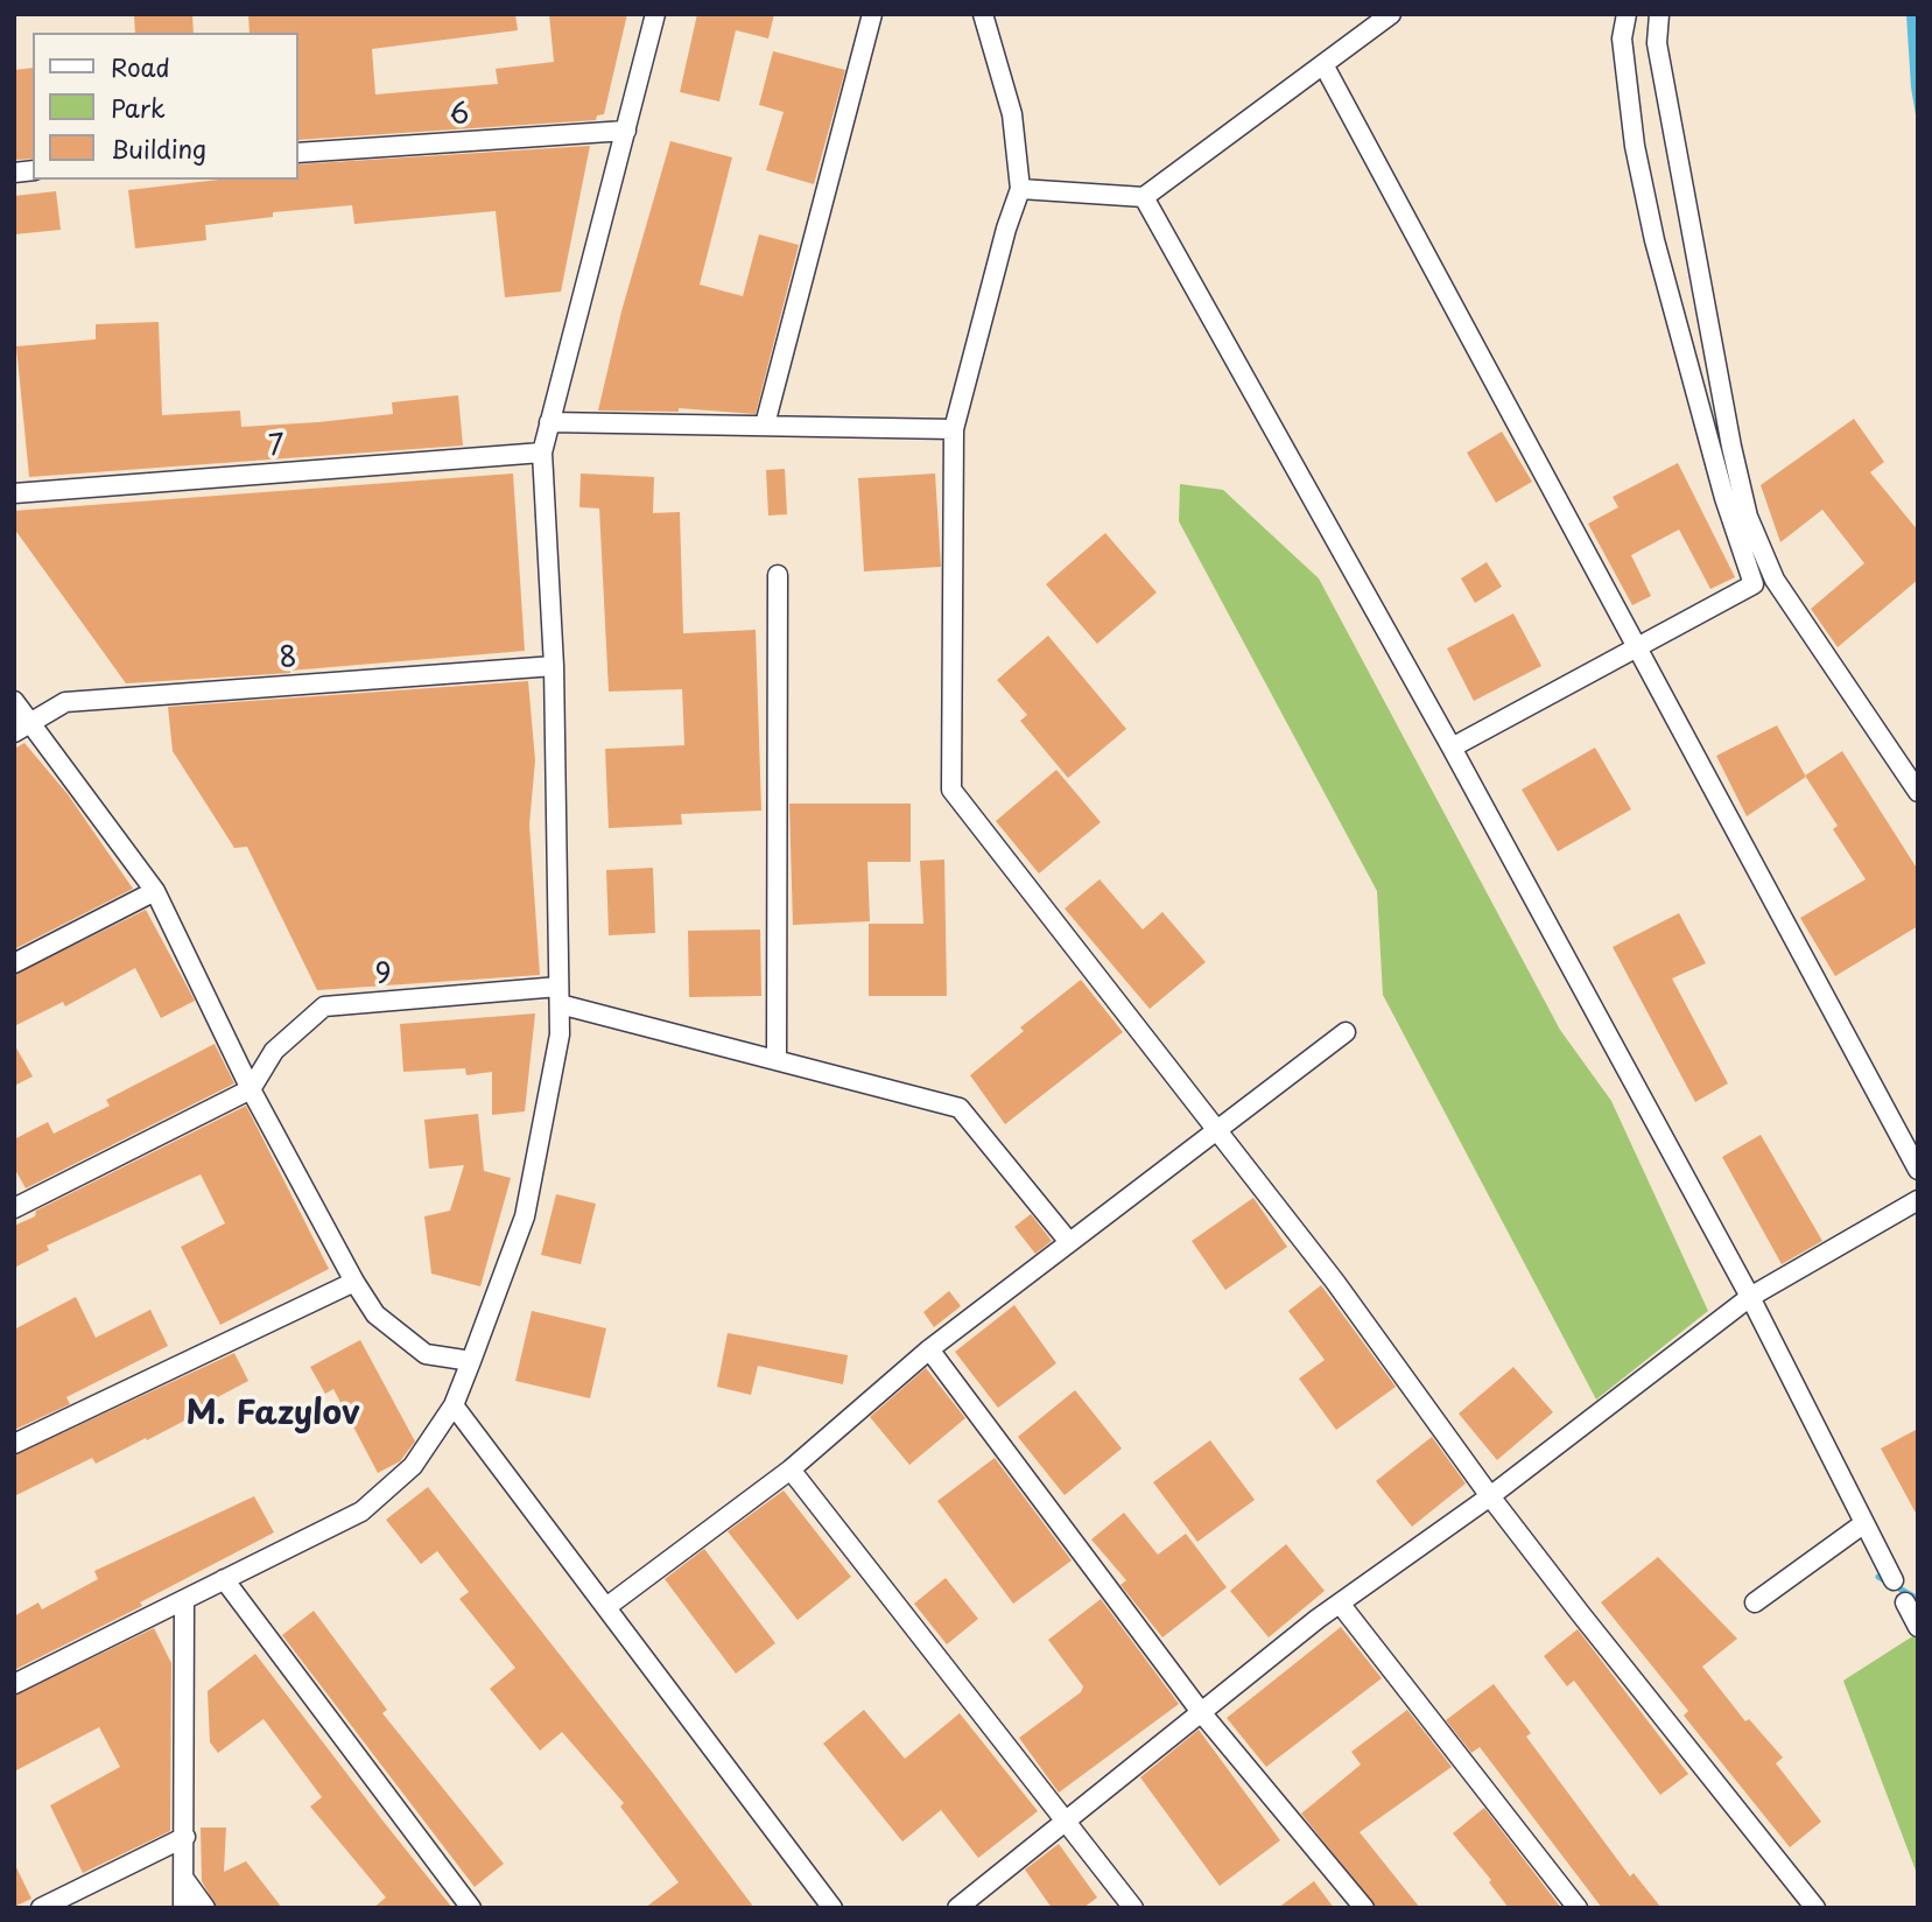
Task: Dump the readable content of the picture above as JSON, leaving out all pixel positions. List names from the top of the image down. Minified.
{"streets":{"street":["6","7","8","9"]},"districts":["M. Fazylov"],"legend":["Road","Park","Building"]}
